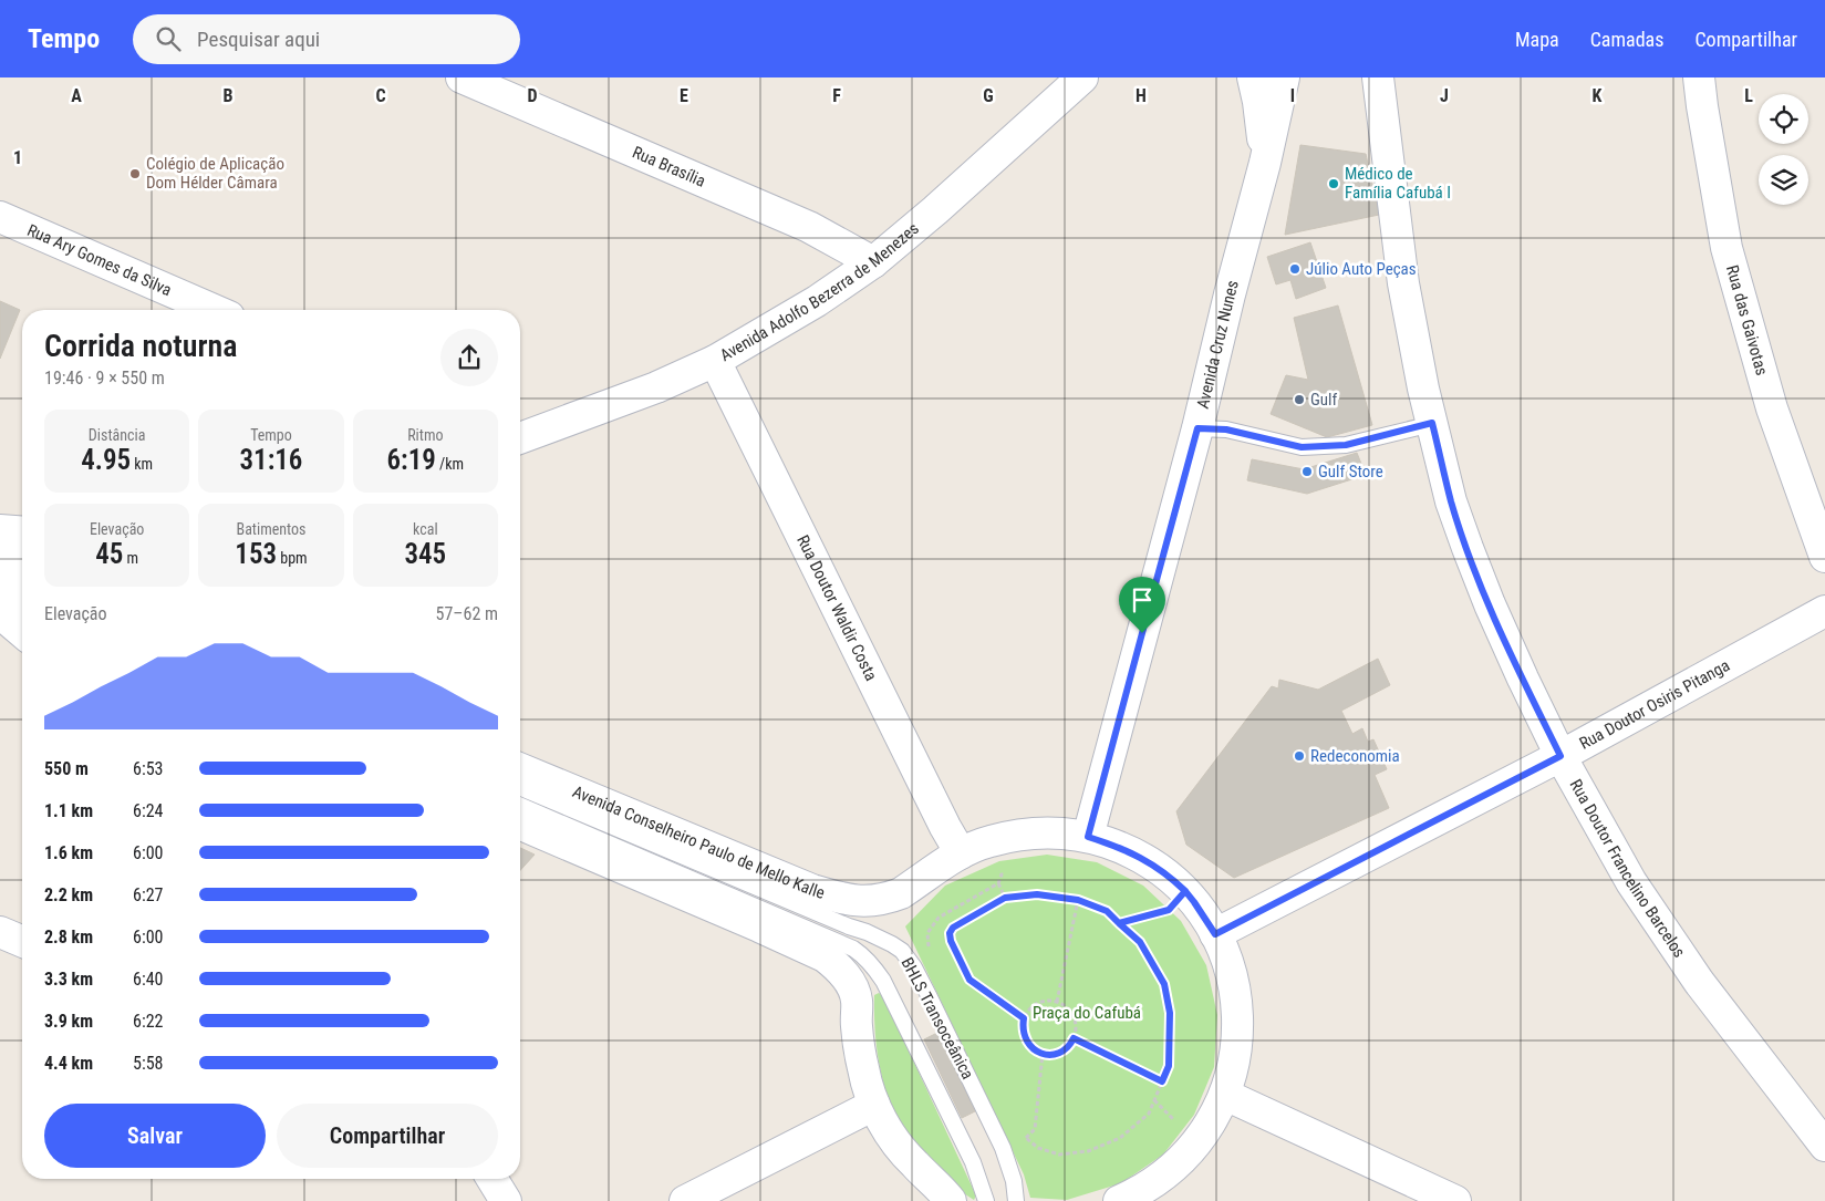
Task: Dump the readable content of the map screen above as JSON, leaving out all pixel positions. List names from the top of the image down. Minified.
{"streets":{"street":["Rua Brasília","Rua Ary Gomes da Silva","Avenida Adolfo Bezerra de Menezes","Rua das Gaivotas","Avenida Cruz Nunes","Rua Doutor Waldir Costa","Rua Doutor Osiris Pitanga","Avenida Conselheiro Paulo de Mello Kalle","Rua Doutor Francelino Barcelos"],"lane":["BHLS Transoceânica"]},"crossings":[["Rua Brasília","Avenida Adolfo Bezerra de Menezes"],["Avenida Adolfo Bezerra de Menezes","Rua Doutor Waldir Costa"],["Avenida Cruz Nunes","Avenida Conselheiro Paulo de Mello Kalle"],["Rua Doutor Waldir Costa","Avenida Conselheiro Paulo de Mello Kalle"],["Rua Doutor Osiris Pitanga","Avenida Conselheiro Paulo de Mello Kalle"],["Rua Doutor Osiris Pitanga","Rua Doutor Francelino Barcelos"]],"parks":["Praça do Cafubá"],"places":["Colégio de Aplicação Dom Hélder Câmara","Médico de Família Cafubá I","Júlio Auto Peças","Gulf","Gulf Store","Redeconomia"],"page":{"header":"Tempo","search":"Pesquisar aqui","nav":["Mapa","Camadas","Compartilhar"],"heading":["Corrida noturna","19:46 · 9 × 550 m"],"stats":[["Distância","4.95 km"],["Tempo","31:16"],["Ritmo","6:19 /km"],["Elevação","45 m"],["Batimentos","153 bpm"],["kcal","345"]],"chart":["Elevação","57–62 m"],"list":[{"name":"550 m","note":"6:53"},{"name":"1.1 km","note":"6:24"},{"name":"1.6 km","note":"6:00"},{"name":"2.2 km","note":"6:27"},{"name":"2.8 km","note":"6:00"},{"name":"3.3 km","note":"6:40"},{"name":"3.9 km","note":"6:22"},{"name":"4.4 km","note":"5:58"}],"buttons":["Salvar","Compartilhar"]},"grid":{"columns":["A","B","C","D","E","F","G","H","I","J","K","L"],"rows":["1"]}}
